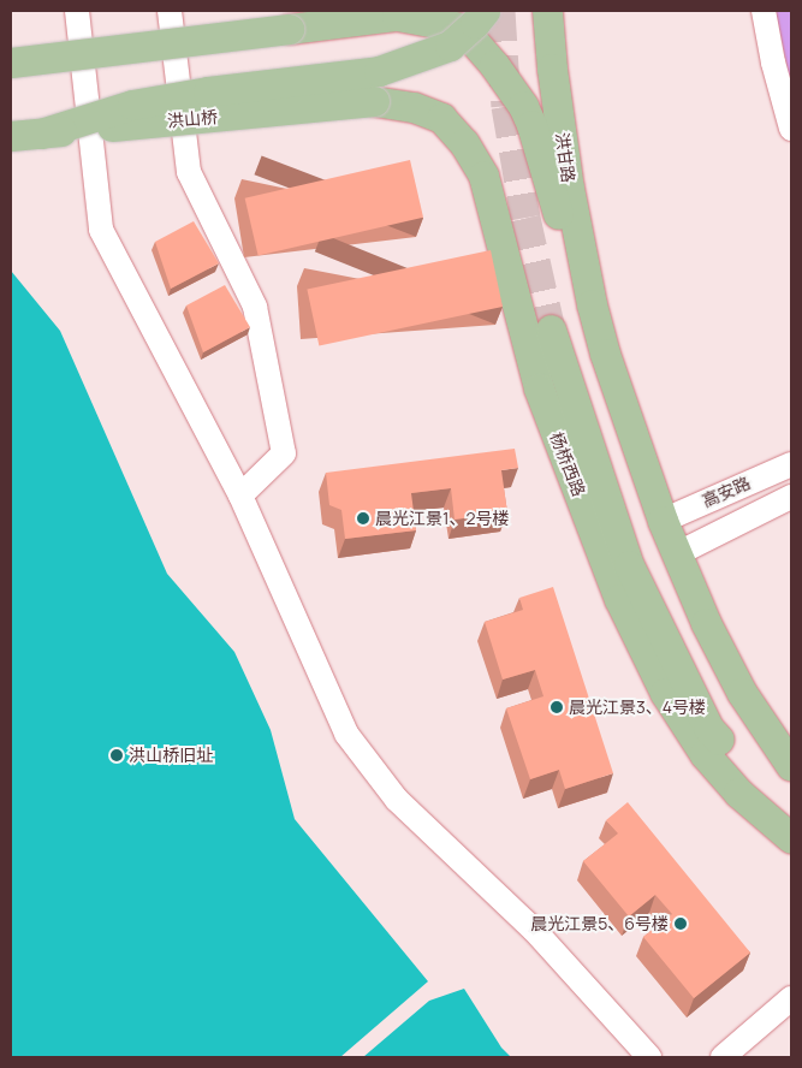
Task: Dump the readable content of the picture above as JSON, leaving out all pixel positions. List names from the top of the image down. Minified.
{"streets":{"main road":["洪山桥","洪甘路","杨桥西路"],"street":["高安路"]},"crossings":[["洪山桥","杨桥西路"]],"places":["晨光江景1、2号楼","晨光江景3、4号楼","洪山桥旧址","晨光江景5、6号楼"]}
